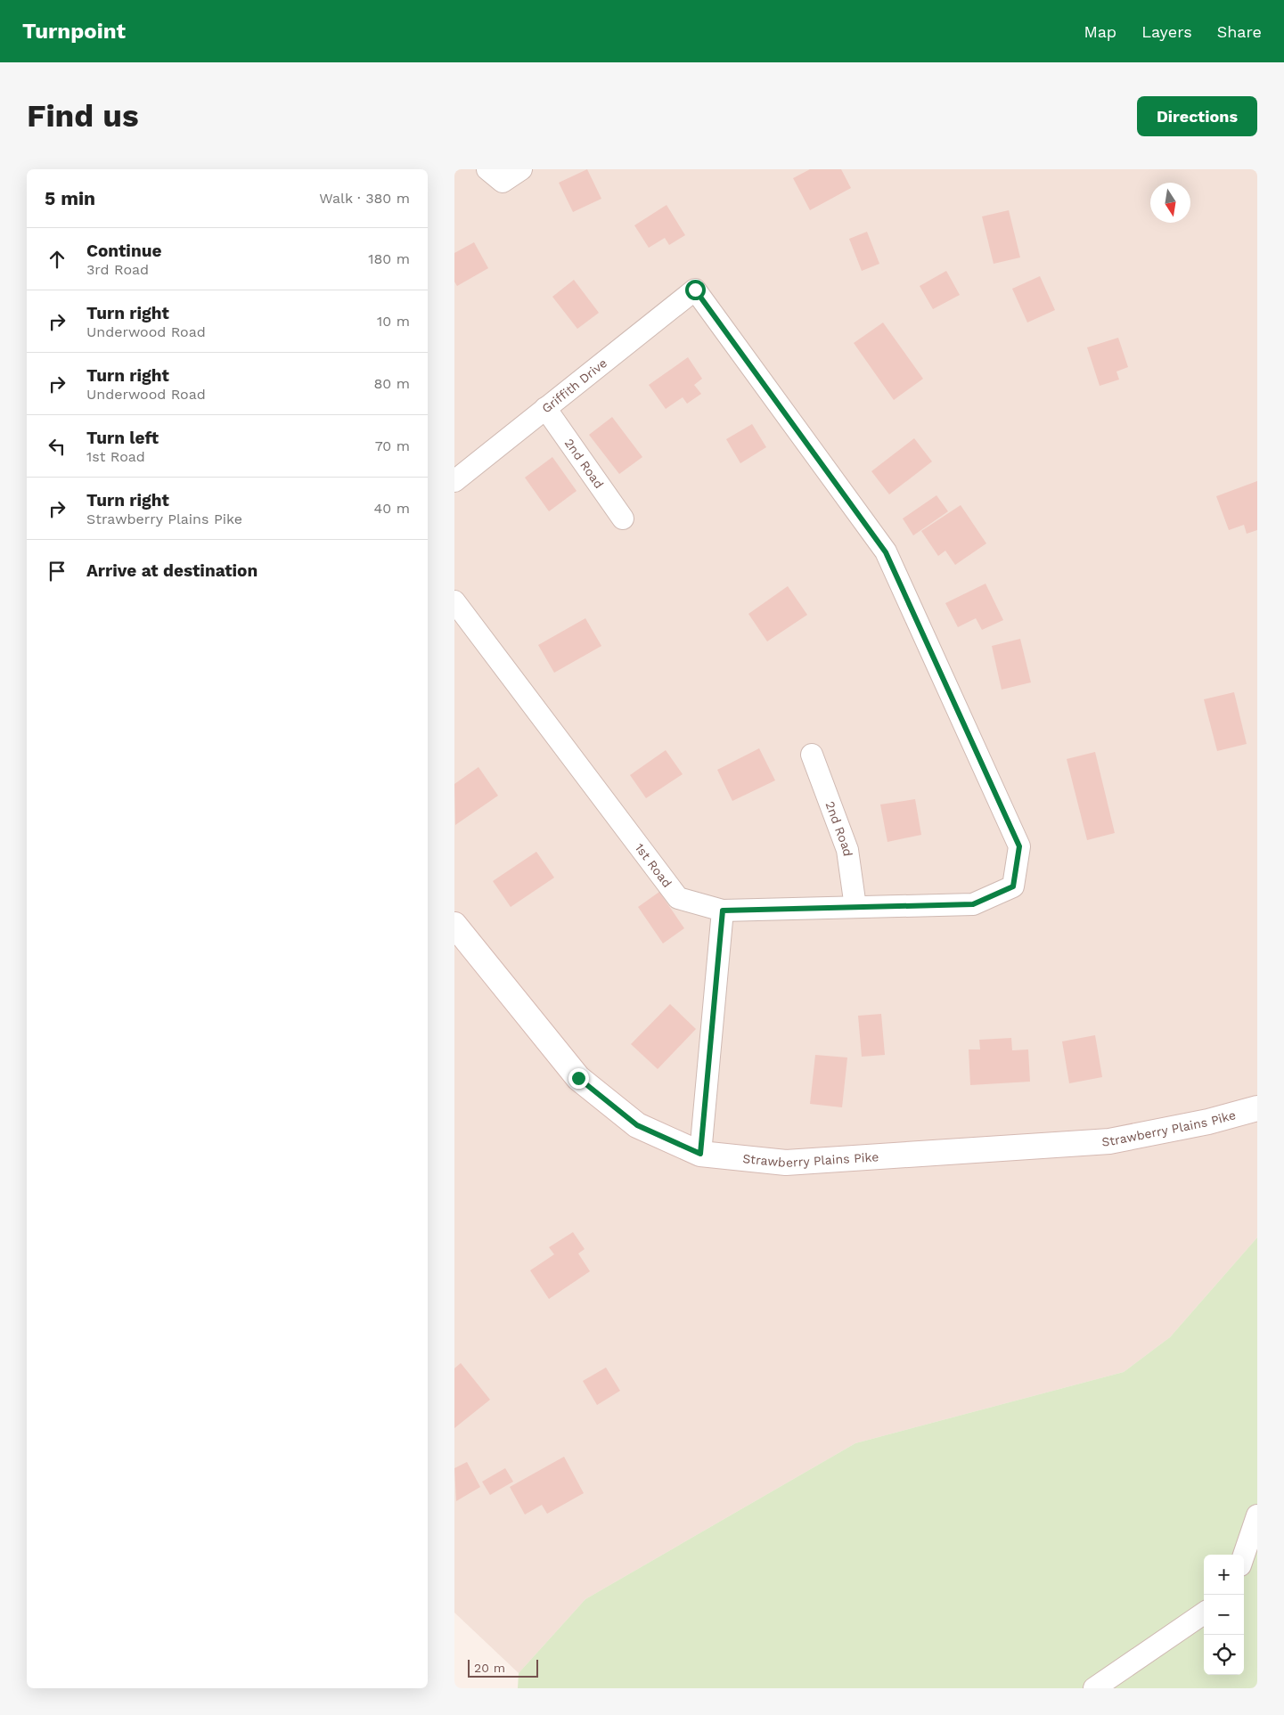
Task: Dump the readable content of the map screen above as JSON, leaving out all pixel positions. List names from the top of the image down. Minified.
{"streets":{"street":["Griffith Drive","2nd Road","1st Road","Strawberry Plains Pike"]},"crossings":[["Griffith Drive","2nd Road"],["Griffith Drive","1st Road"],["2nd Road","1st Road"]],"scale_bar":"20 m","north":"bottom","page":{"header":"Turnpoint","nav":["Map","Layers","Share"],"buttons":"Directions","title":"Find us","heading":["5 min","Walk · 380 m"],"list":[["Continue","3rd Road","180 m"],["Turn right","Underwood Road","10 m"],["Turn right","Underwood Road","80 m"],["Turn left","1st Road","70 m"],["Turn right","Strawberry Plains Pike","40 m"],"Arrive at destination"],"map_buttons":["+","−"],"scale":"20 m"}}
